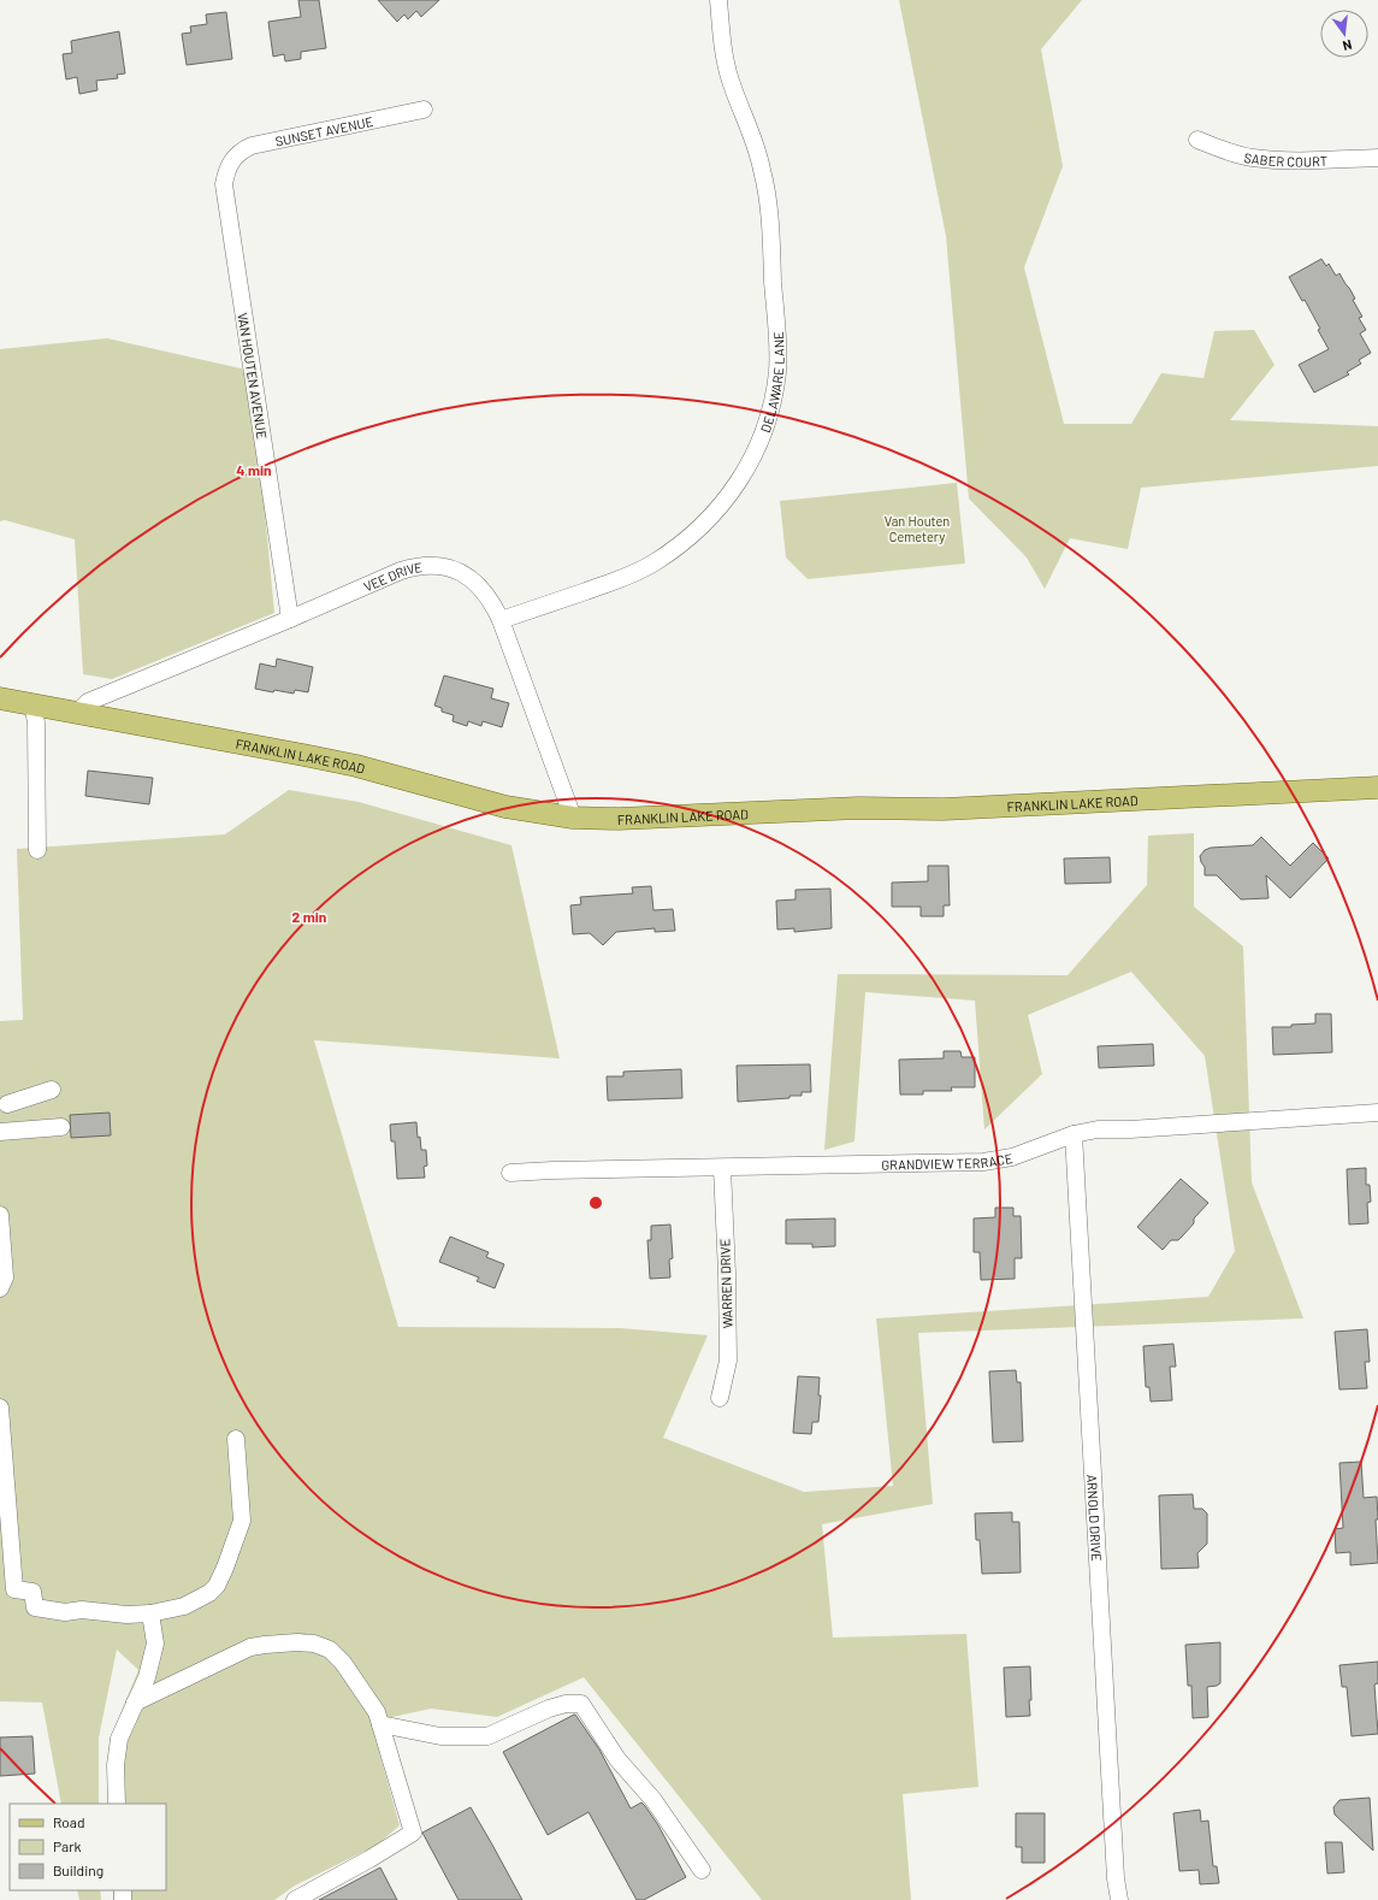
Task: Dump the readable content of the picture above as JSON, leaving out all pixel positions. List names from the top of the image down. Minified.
{"streets":{"main road":["FRANKLIN LAKE ROAD"],"street":["SUNSET AVENUE","SABER COURT","VAN HOUTEN AVENUE","DELAWARE LANE","VEE DRIVE","GRANDVIEW TERRACE","WARREN DRIVE","ARNOLD DRIVE"]},"crossings":[["SUNSET AVENUE","VAN HOUTEN AVENUE"],["VAN HOUTEN AVENUE","VEE DRIVE"],["DELAWARE LANE","VEE DRIVE"],["VEE DRIVE","FRANKLIN LAKE ROAD"],["GRANDVIEW TERRACE","WARREN DRIVE"],["GRANDVIEW TERRACE","ARNOLD DRIVE"]],"parks":["Van Houten Cemetery"],"legend":["Road","Park","Building"],"north":"bottom","rings":["4 min","2 min"]}
